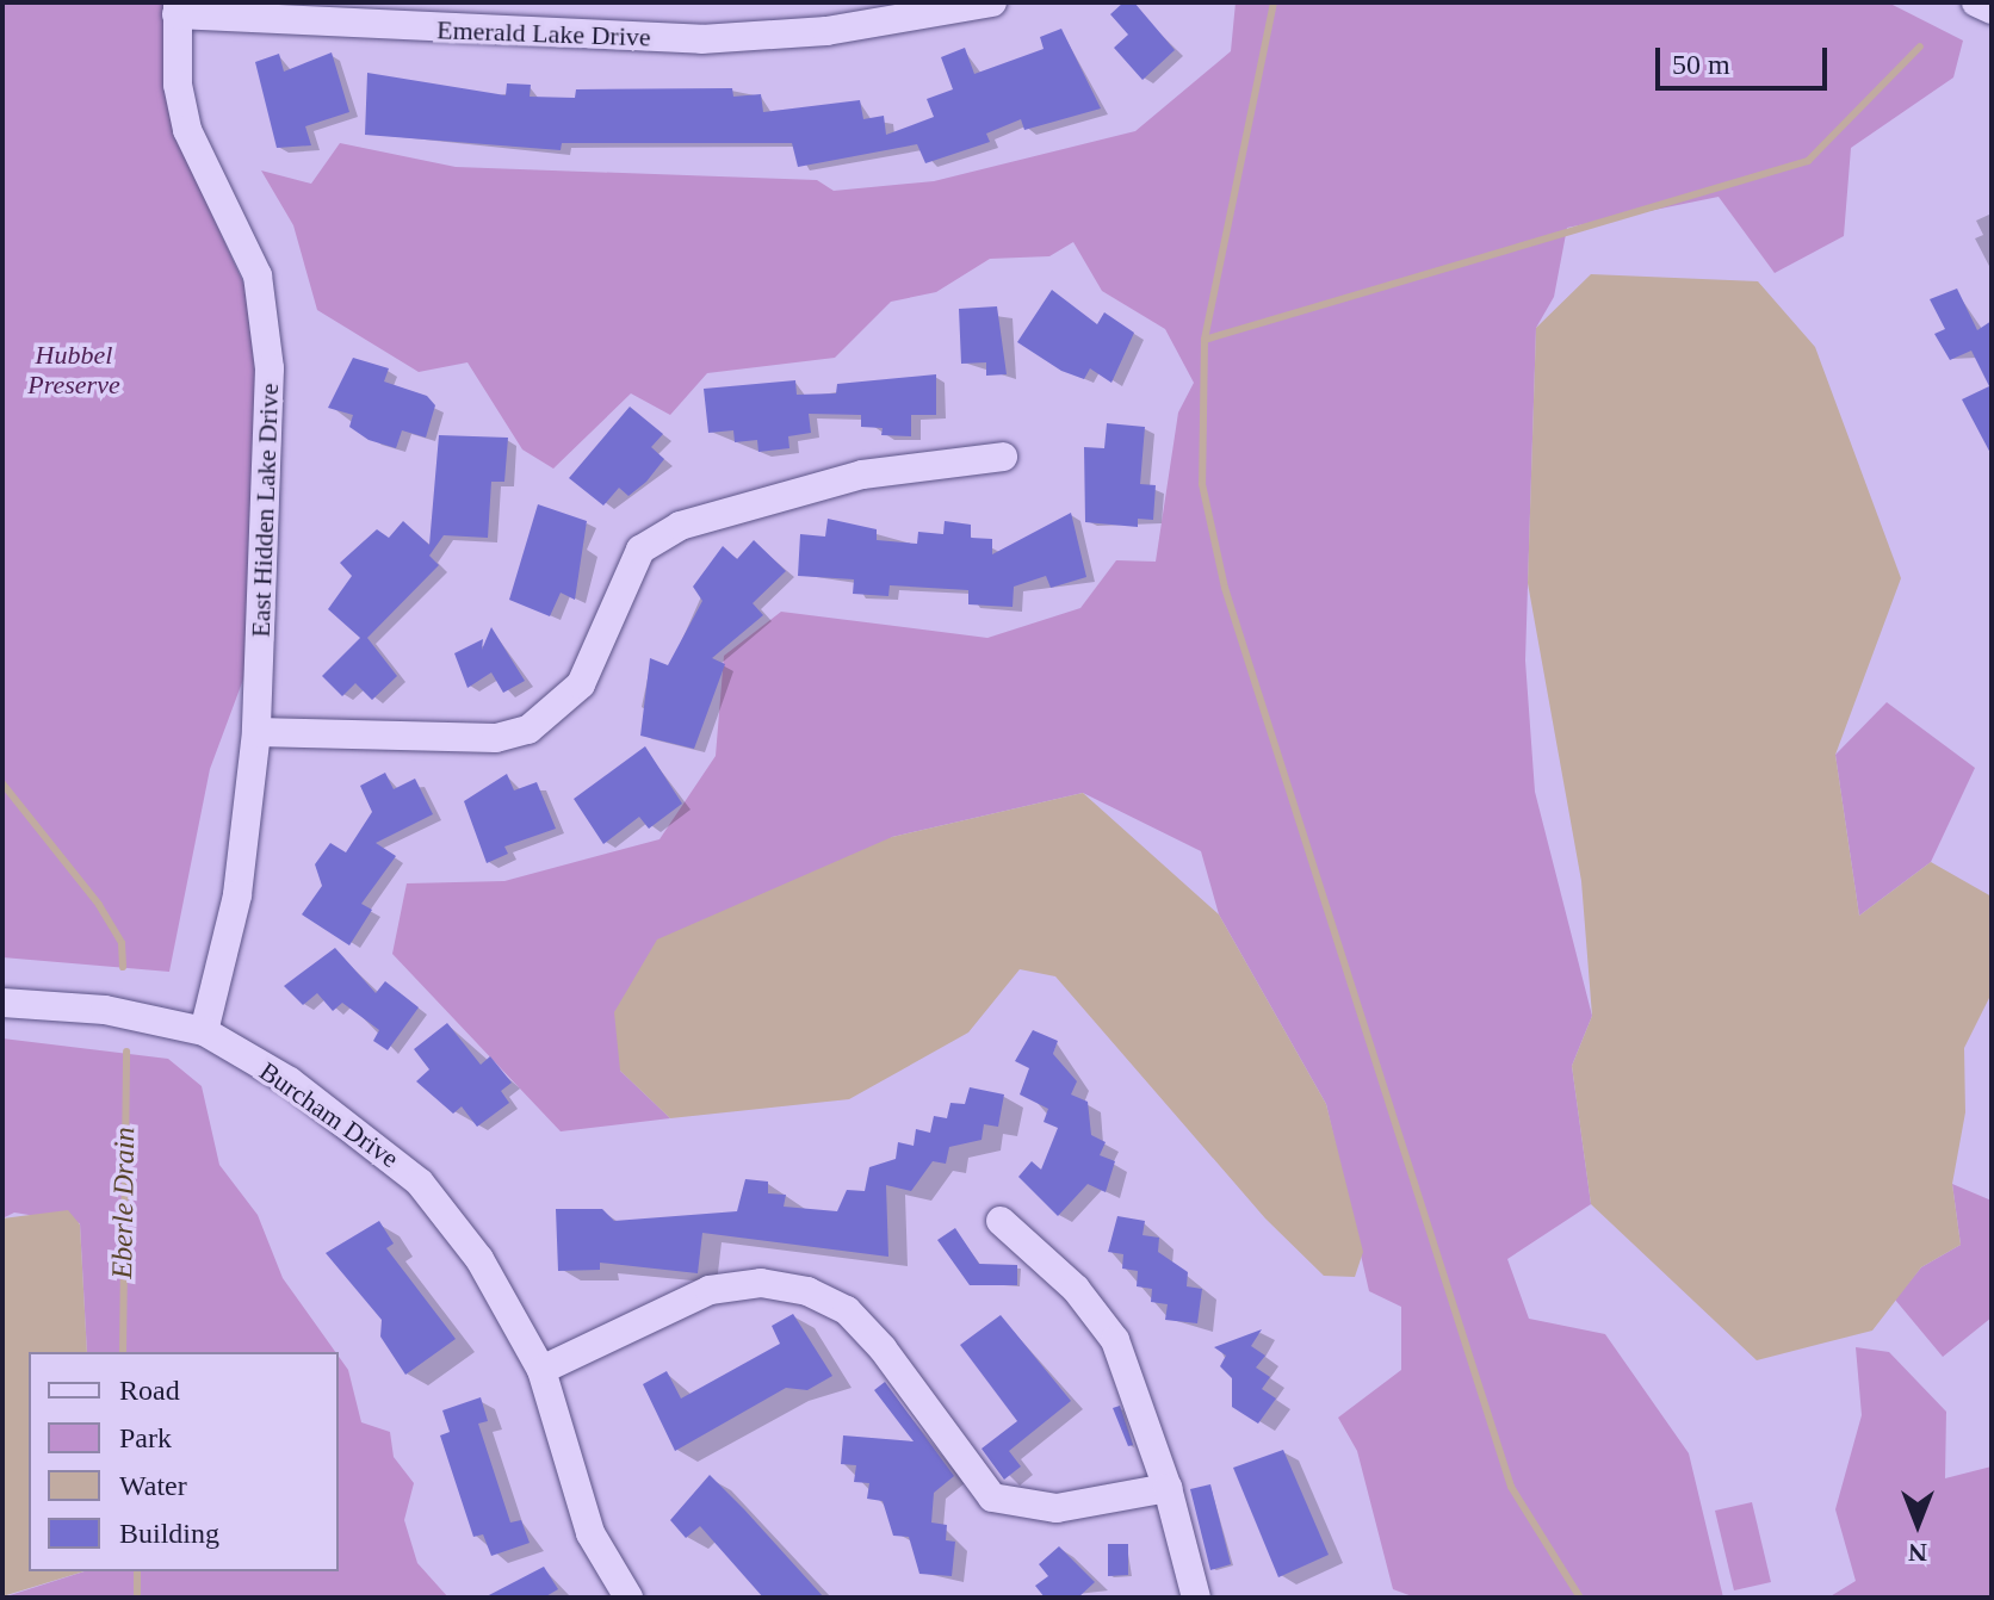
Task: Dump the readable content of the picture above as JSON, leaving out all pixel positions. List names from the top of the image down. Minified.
{"streets":{"street":["Emerald Lake Drive","East Hidden Lake Drive","Burcham Drive"]},"crossings":[["Emerald Lake Drive","East Hidden Lake Drive"],["East Hidden Lake Drive","Burcham Drive"]],"water":["Eberle Drain"],"parks":["Hubbel Preserve"],"legend":["Road","Park","Water","Building"],"scale_bar":"50 m","north":"bottom"}
